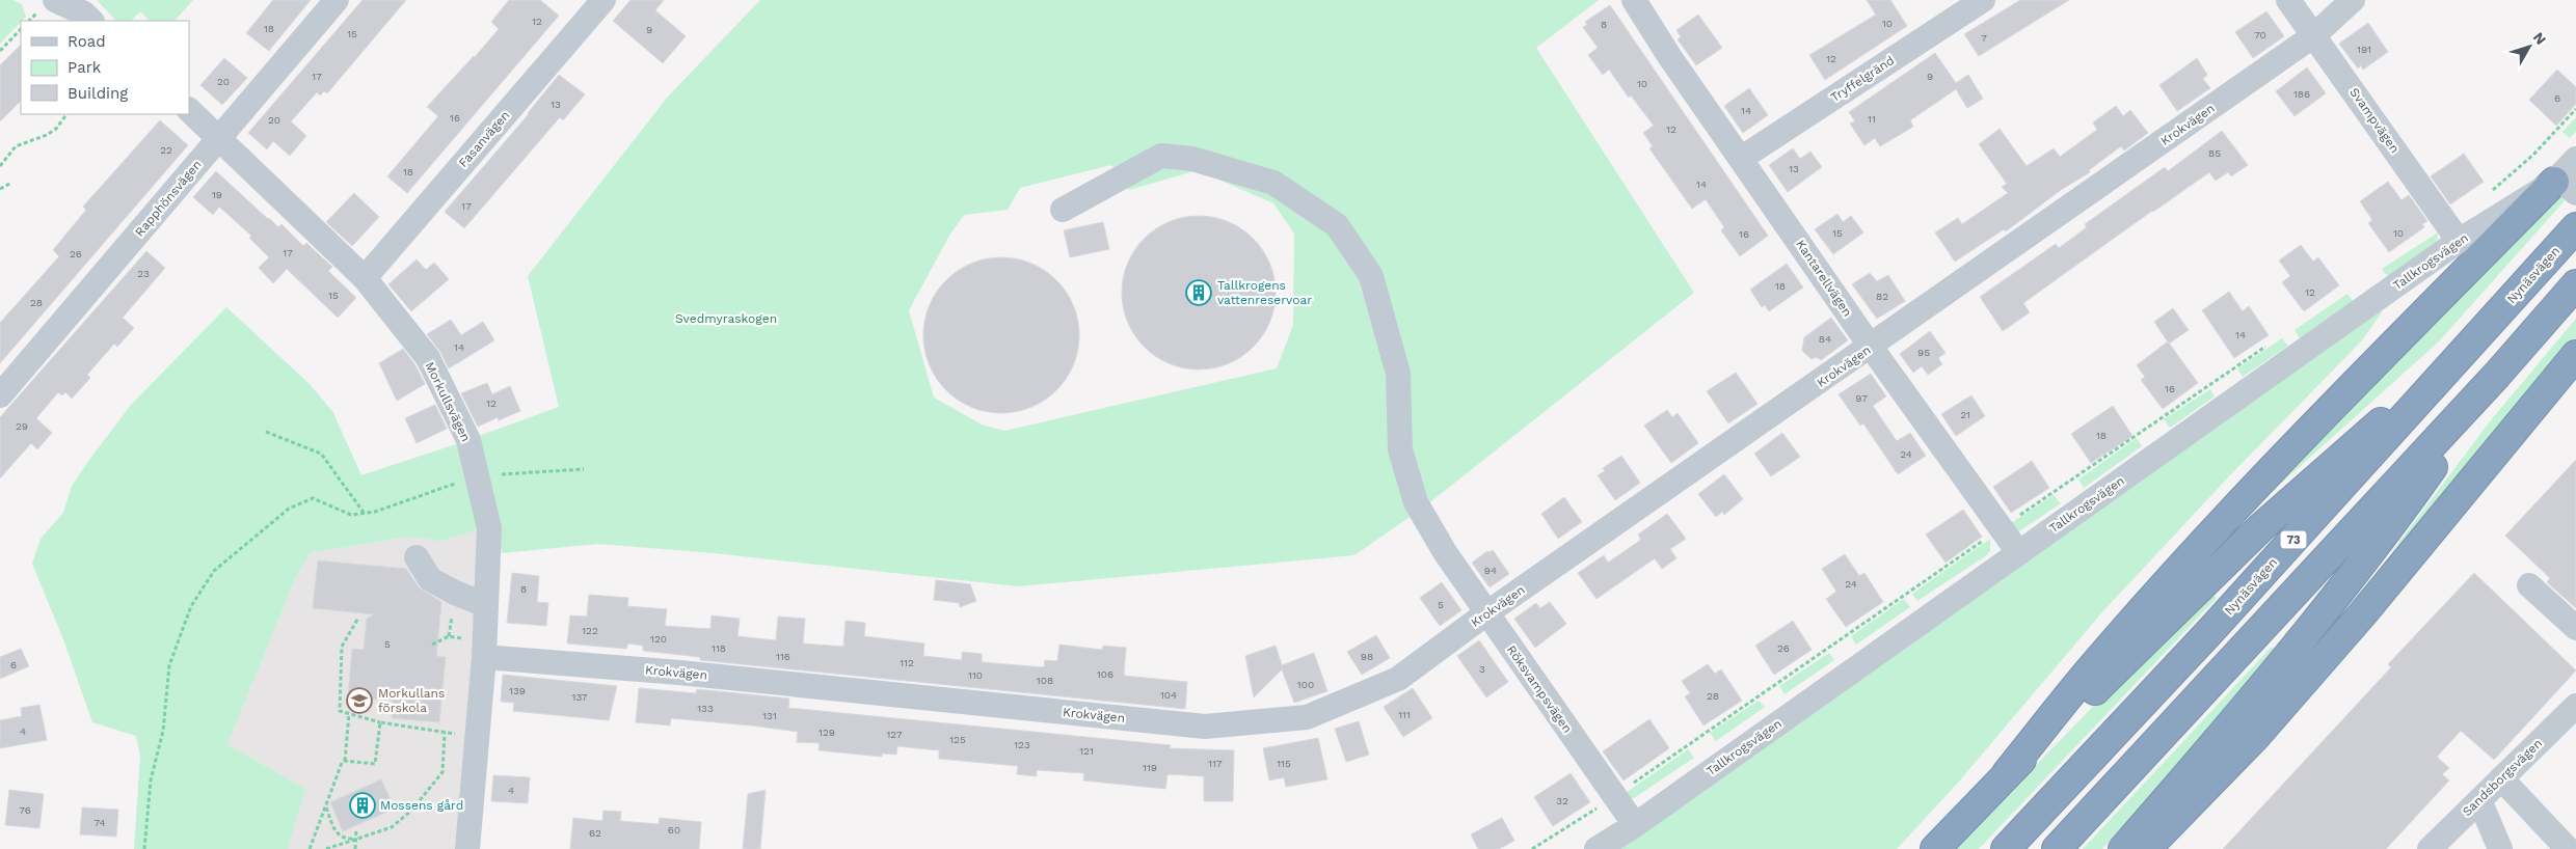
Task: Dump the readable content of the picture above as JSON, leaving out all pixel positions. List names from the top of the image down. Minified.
{"streets":{"highway":["Nynäsvägen","73"],"street":["Tryffelgränd","Svampvägen","Krokvägen","Fasanvägen","Rapphönsvägen","Tallkrogsvägen","Kantarellvägen","Morkullsvägen","Röksvampsvägen","Sandsborgsvägen"]},"crossings":[["Tryffelgränd","Kantarellvägen"],["Svampvägen","Krokvägen"],["Svampvägen","Tallkrogsvägen"],["Krokvägen","Kantarellvägen"],["Krokvägen","Morkullsvägen"],["Krokvägen","Röksvampsvägen"],["Fasanvägen","Morkullsvägen"],["Rapphönsvägen","Morkullsvägen"],["Tallkrogsvägen","Kantarellvägen"],["Tallkrogsvägen","Röksvampsvägen"]],"parks":["Svedmyraskogen"],"places":{"building":["Tallkrogens vattenreservoar","Mossens gård"],"school or university":["Morkullans förskola"]},"house_numbers":["12","10","8","18","9","15","70","7","191","12","17","9","20","10","186","6","13","14","16","11","20","12","22","85","13","18","14","19","17","15","10","16","17","26","23","18","12","15","82","28","14","84","14","95","16","97","12","21","29","18","24","94","24","8","5","122","120","5","118","26","116","98","112","6","3","106","110","108","100","139","104","28","137","133","111","131","4","129","127","125","123","121","117","115","119","4","32","76","74","60","62"],"legend":["Road","Park","Building"],"north":"top right"}
